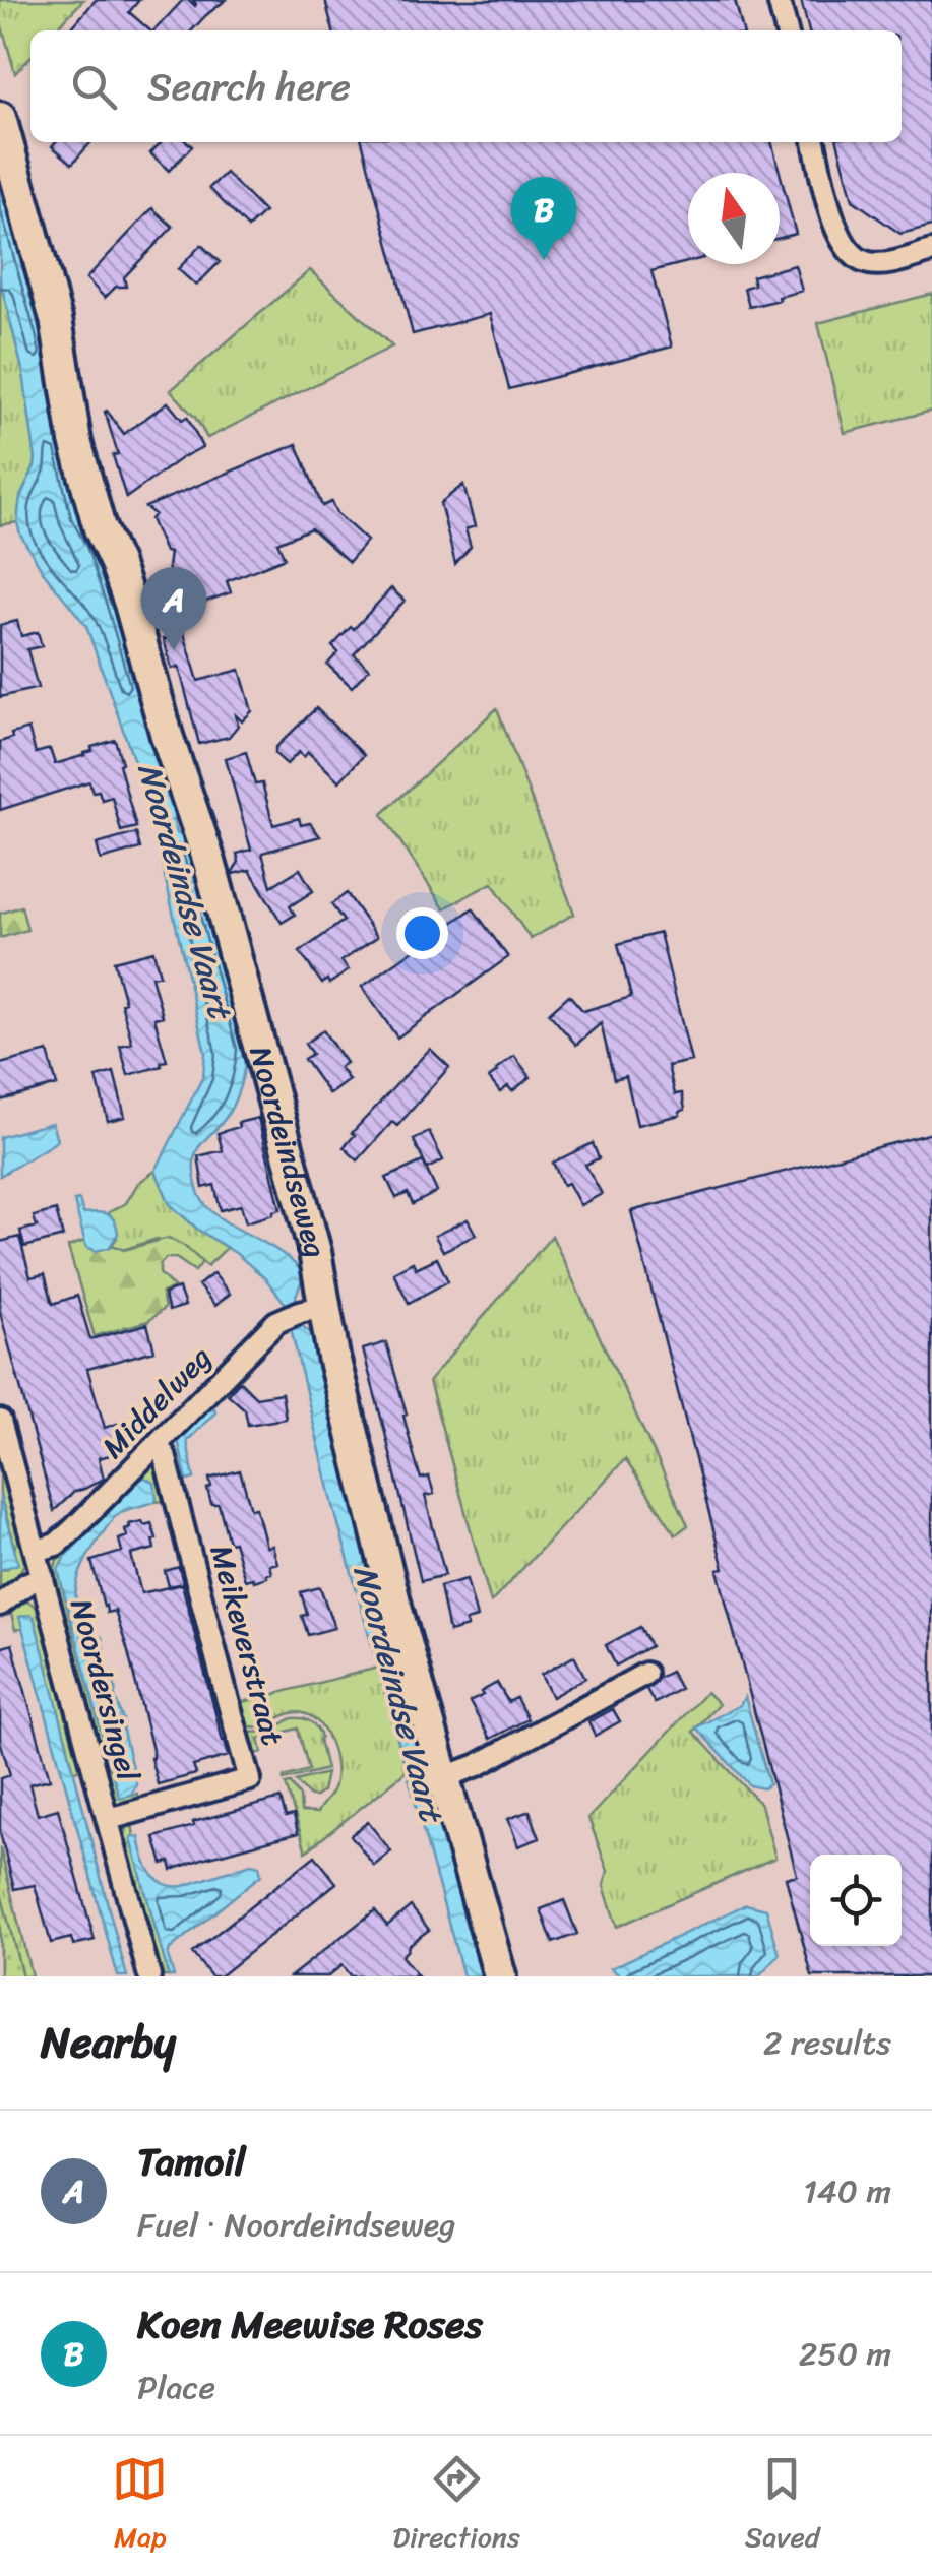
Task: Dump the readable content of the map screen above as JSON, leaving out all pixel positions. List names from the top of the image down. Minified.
{"streets":{"street":["Noordeindseweg","Middelweg","Meikeverstraat","Noordersingel"]},"crossings":[["Noordeindseweg","Middelweg"],["Middelweg","Meikeverstraat"],["Middelweg","Noordersingel"],["Meikeverstraat","Noordersingel"]],"water":["Noordeindse Vaart"],"north":"top","page":{"search":"Search here","pins":["B","A"],"heading":["Nearby","2 results"],"list":[{"mark":"A","name":"Tamoil","note":"Fuel · Noordeindseweg","value":"140 m"},{"mark":"B","name":"Koen Meewise Roses","note":"Place","value":"250 m"}],"nav":["Map","Directions","Saved"]}}
